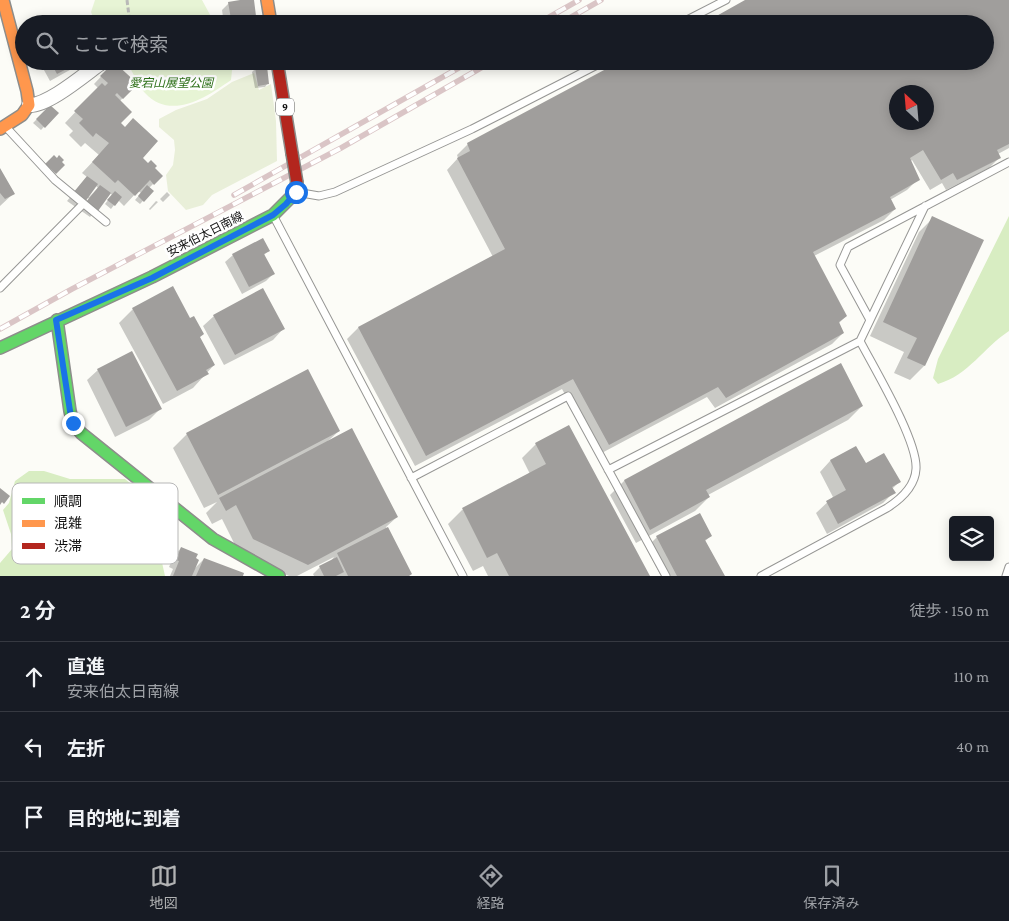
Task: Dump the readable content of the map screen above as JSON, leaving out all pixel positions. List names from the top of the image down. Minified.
{"streets":{"street":["9","安来伯太日南線"]},"crossings":[["9","安来伯太日南線"]],"parks":["愛宕山展望公園"],"legend":["順調","混雑","渋滞"],"north":"top left","page":{"search":"ここで検索","heading":["2 分","徒歩 · 150 m"],"list":[["直進","安来伯太日南線","110 m"],["左折","40 m"],"目的地に到着"],"nav":["地図","経路","保存済み"]}}
